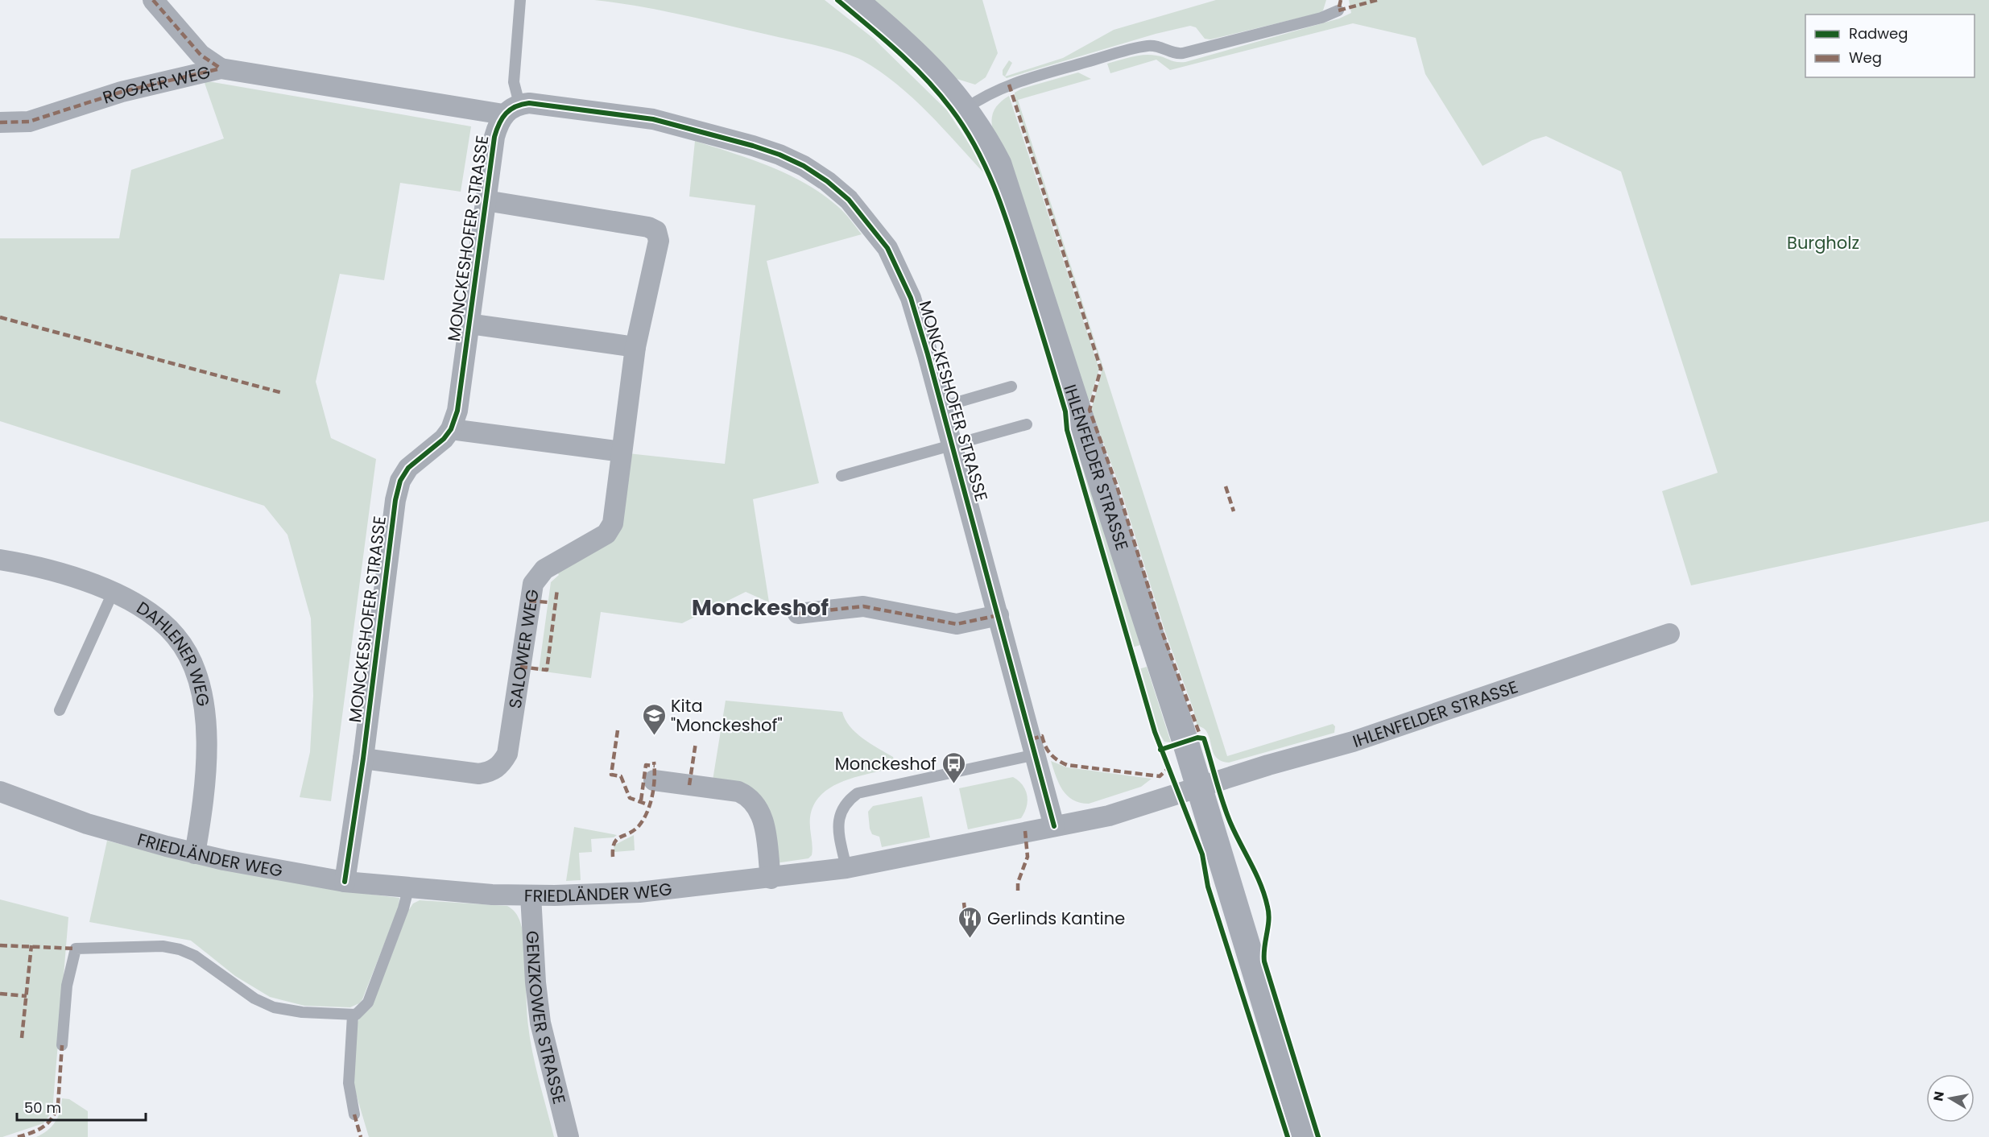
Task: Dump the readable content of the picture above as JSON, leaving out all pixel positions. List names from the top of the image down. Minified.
{"streets":{"main road":["IHLENFELDER STRASSE"],"street":["ROGAER WEG","MONCKESHOFER STRASSE","SALOWER WEG","DAHLENER WEG","FRIEDLÄNDER WEG","GENZKOWER STRASSE"]},"crossings":[["ROGAER WEG","MONCKESHOFER STRASSE"],["MONCKESHOFER STRASSE","SALOWER WEG"],["MONCKESHOFER STRASSE","FRIEDLÄNDER WEG"],["IHLENFELDER STRASSE","FRIEDLÄNDER WEG"],["DAHLENER WEG","FRIEDLÄNDER WEG"],["FRIEDLÄNDER WEG","GENZKOWER STRASSE"]],"districts":["Monckeshof"],"parks":["Burgholz"],"places":{"school or university":["Kita \"Monckeshof\""],"bus stop":["Monckeshof"],"restaurant":["Gerlinds Kantine"]},"legend":["Radweg","Weg"],"scale_bar":"50 m","north":"left"}
